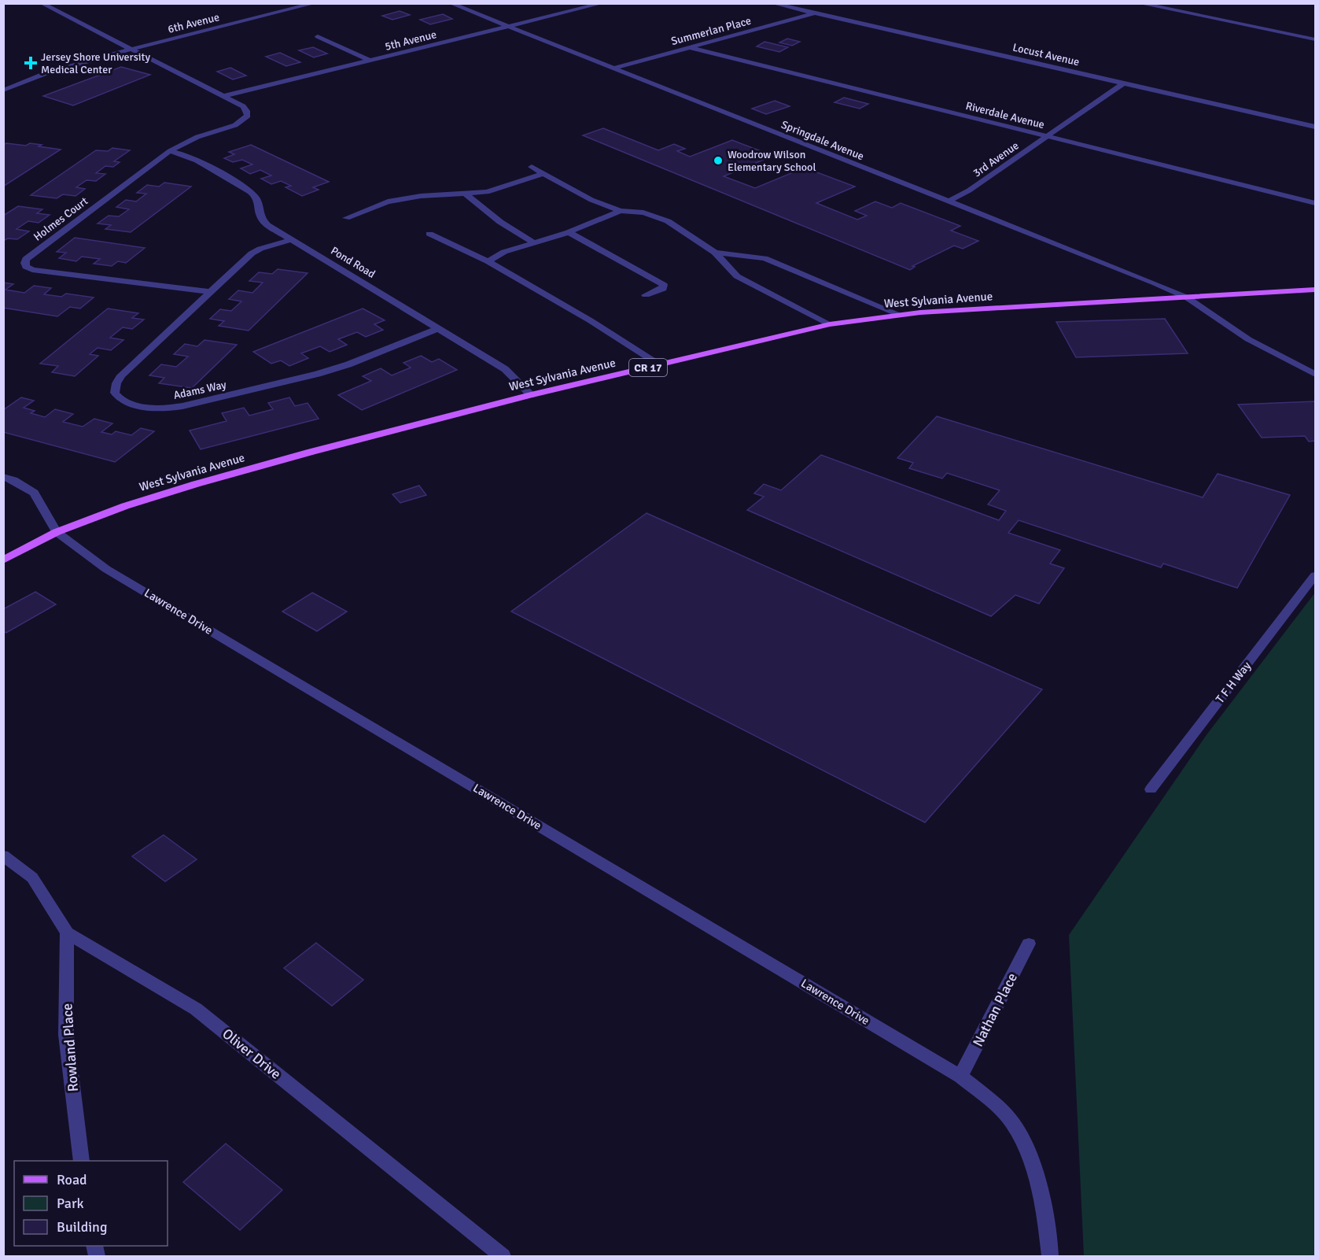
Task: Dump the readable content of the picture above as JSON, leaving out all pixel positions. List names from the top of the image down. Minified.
{"streets":{"main road":["West Sylvania Avenue","CR 17"],"street":["6th Avenue","Summerlan Place","5th Avenue","Locust Avenue","Riverdale Avenue","Springdale Avenue","3rd Avenue","Holmes Court","Pond Road","Adams Way","Lawrence Drive","T F H Way","Nathan Place","Rowland Place","Oliver Drive"]},"crossings":[["Summerlan Place","Locust Avenue"],["Summerlan Place","Riverdale Avenue"],["Summerlan Place","Springdale Avenue"],["5th Avenue","Springdale Avenue"],["5th Avenue","Holmes Court"],["Locust Avenue","3rd Avenue"],["Riverdale Avenue","3rd Avenue"],["Springdale Avenue","3rd Avenue"],["Springdale Avenue","West Sylvania Avenue"],["Holmes Court","Pond Road"],["Holmes Court","Adams Way"],["Pond Road","West Sylvania Avenue"],["Pond Road","Adams Way"],["West Sylvania Avenue","Lawrence Drive"],["Lawrence Drive","Nathan Place"],["Rowland Place","Oliver Drive"]],"places":{"health":["Jersey Shore University Medical Center"],"other":["Woodrow Wilson Elementary School"]},"legend":["Road","Park","Building"]}
